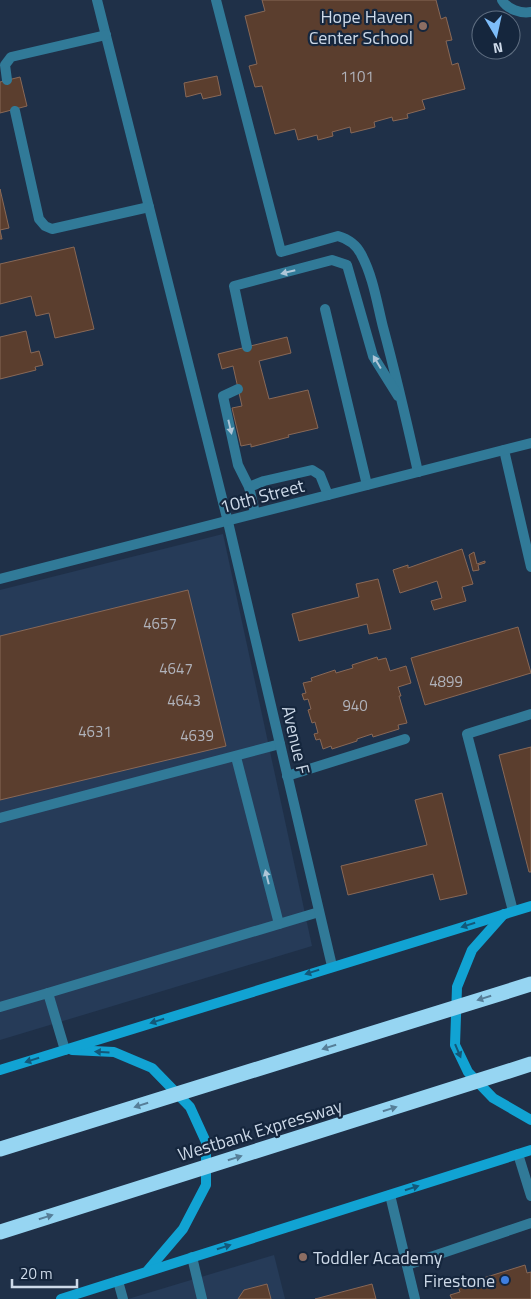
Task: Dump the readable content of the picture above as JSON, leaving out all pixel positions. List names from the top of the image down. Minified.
{"streets":{"highway":["Westbank Expressway"],"street":["10th Street","Avenue F"]},"crossings":[["10th Street","Avenue F"]],"places":["Hope Haven Center School","Toddler Academy","Firestone"],"house_numbers":["1101","4657","4647","4899","4643","940","4631","4639"],"scale_bar":"20 m","north":"bottom"}
